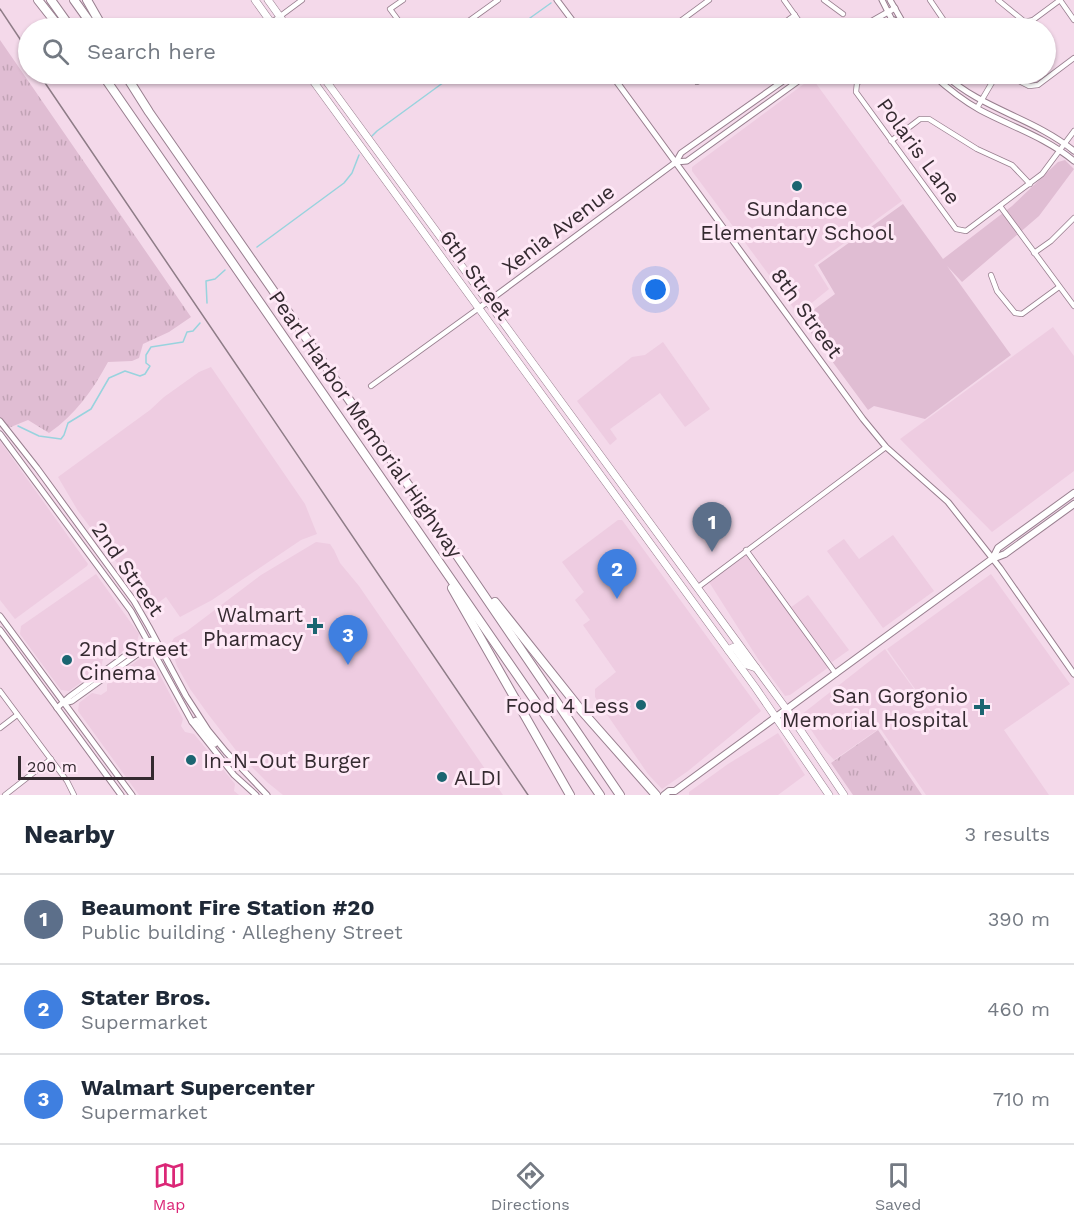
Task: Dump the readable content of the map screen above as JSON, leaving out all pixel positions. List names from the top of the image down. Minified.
{"streets":{"highway":["Pearl Harbor Memorial Highway"],"main road":["6th Street"],"street":["Polaris Lane","Xenia Avenue","8th Street","2nd Street"]},"crossings":[["Xenia Avenue","6th Street"],["Xenia Avenue","8th Street"]],"places":{"other":["Sundance Elementary School","2nd Street Cinema","Food 4 Less","In-N-Out Burger","ALDI"],"health":["Walmart Pharmacy","San Gorgonio Memorial Hospital"]},"scale_bar":"200 m","page":{"search":"Search here","pins":["1","2","3"],"scale":"200 m","heading":["Nearby","3 results"],"list":[{"mark":"1","name":"Beaumont Fire Station #20","note":"Public building · Allegheny Street","value":"390 m"},{"mark":"2","name":"Stater Bros.","note":"Supermarket","value":"460 m"},{"mark":"3","name":"Walmart Supercenter","note":"Supermarket","value":"710 m"}],"nav":["Map","Directions","Saved"]}}
